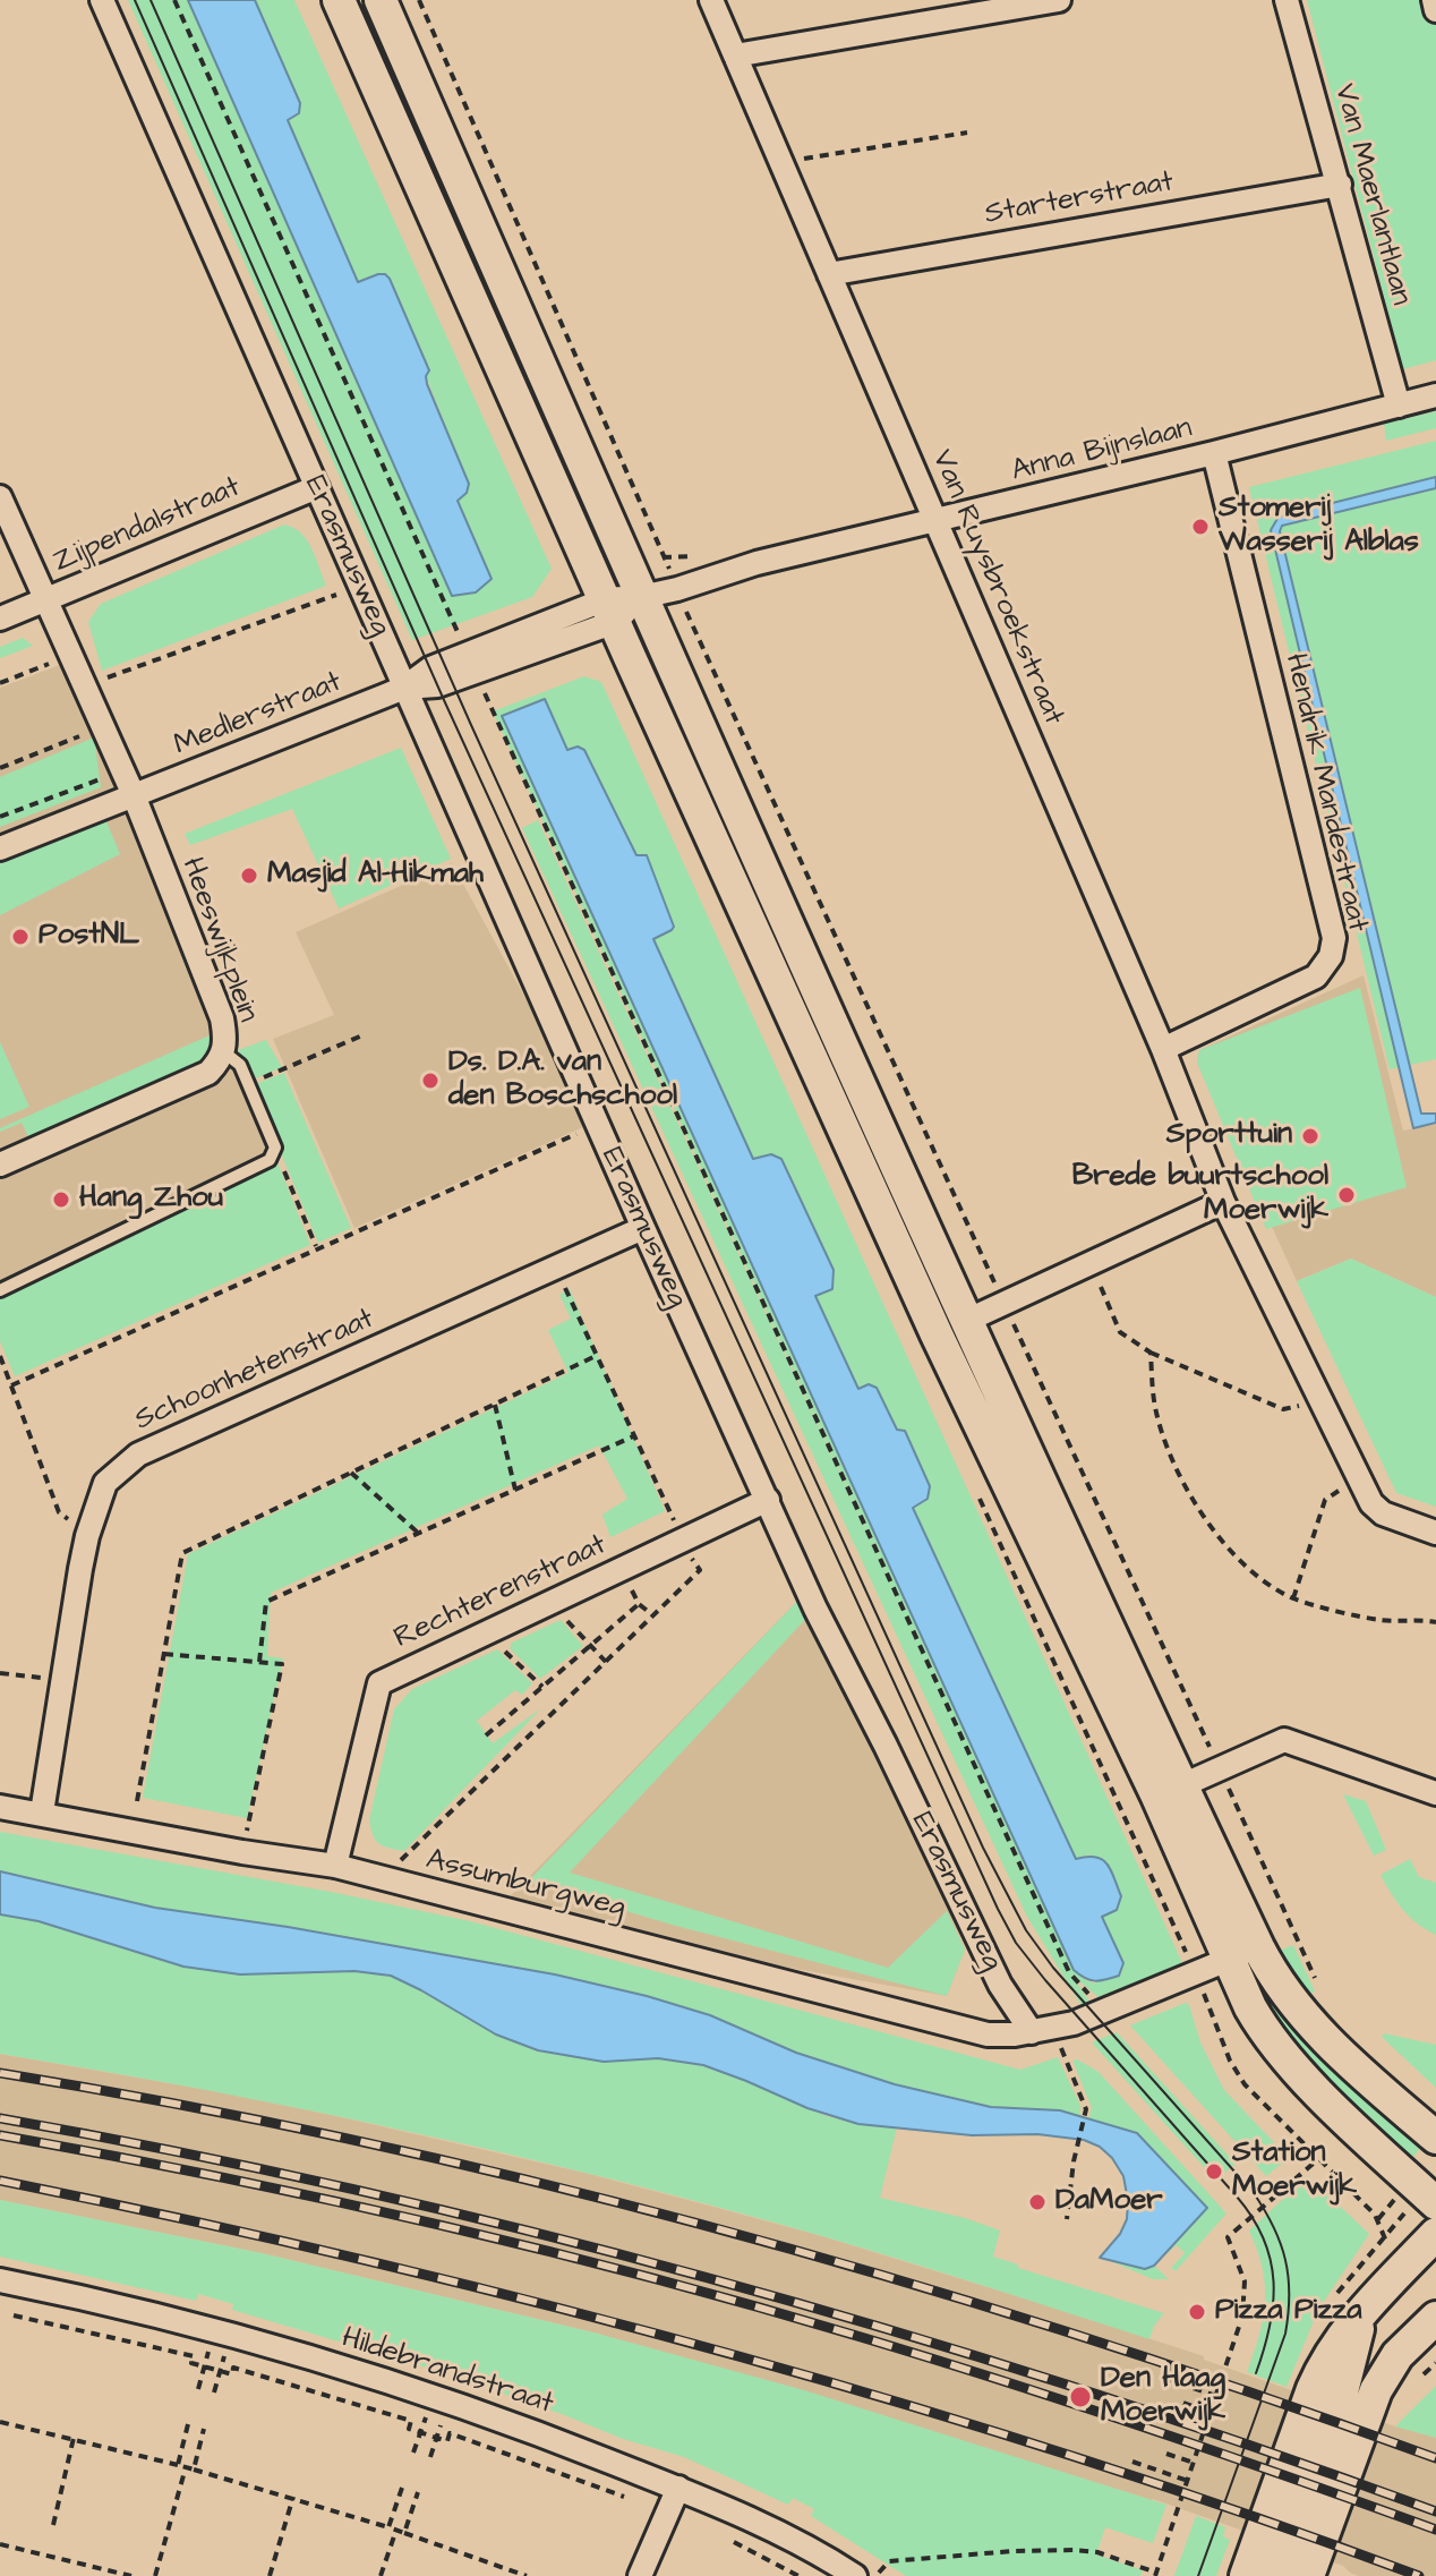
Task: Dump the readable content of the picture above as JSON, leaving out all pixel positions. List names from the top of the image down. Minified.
{"streets":{"street":["Van Maerlantlaan","Starterstraat","Anna Bijnslaan","Zijpendalstraat","Erasmusweg","Van Ruysbroekstraat","Medlerstraat","Hendrik Mandestraat","Heeswijkplein","Schoonhetenstraat","Rechterenstraat","Assumburgweg","Hildebrandstraat"]},"crossings":[["Van Maerlantlaan","Starterstraat"],["Van Maerlantlaan","Anna Bijnslaan"],["Starterstraat","Van Ruysbroekstraat"],["Anna Bijnslaan","Van Ruysbroekstraat"],["Anna Bijnslaan","Medlerstraat"],["Anna Bijnslaan","Hendrik Mandestraat"],["Zijpendalstraat","Erasmusweg"],["Zijpendalstraat","Heeswijkplein"],["Erasmusweg","Medlerstraat"],["Erasmusweg","Schoonhetenstraat"],["Erasmusweg","Rechterenstraat"],["Erasmusweg","Assumburgweg"],["Van Ruysbroekstraat","Hendrik Mandestraat"],["Medlerstraat","Heeswijkplein"],["Schoonhetenstraat","Assumburgweg"],["Rechterenstraat","Assumburgweg"]],"places":["Stomerij Wasserij Alblas","Masjid Al-Hikmah","PostNL","Ds. D.A. van den Boschschool","Sporttuin","Brede buurtschool Moerwijk","Hang Zhou","Station Moerwijk","DaMoer","Pizza Pizza","Den Haag Moerwijk"]}
